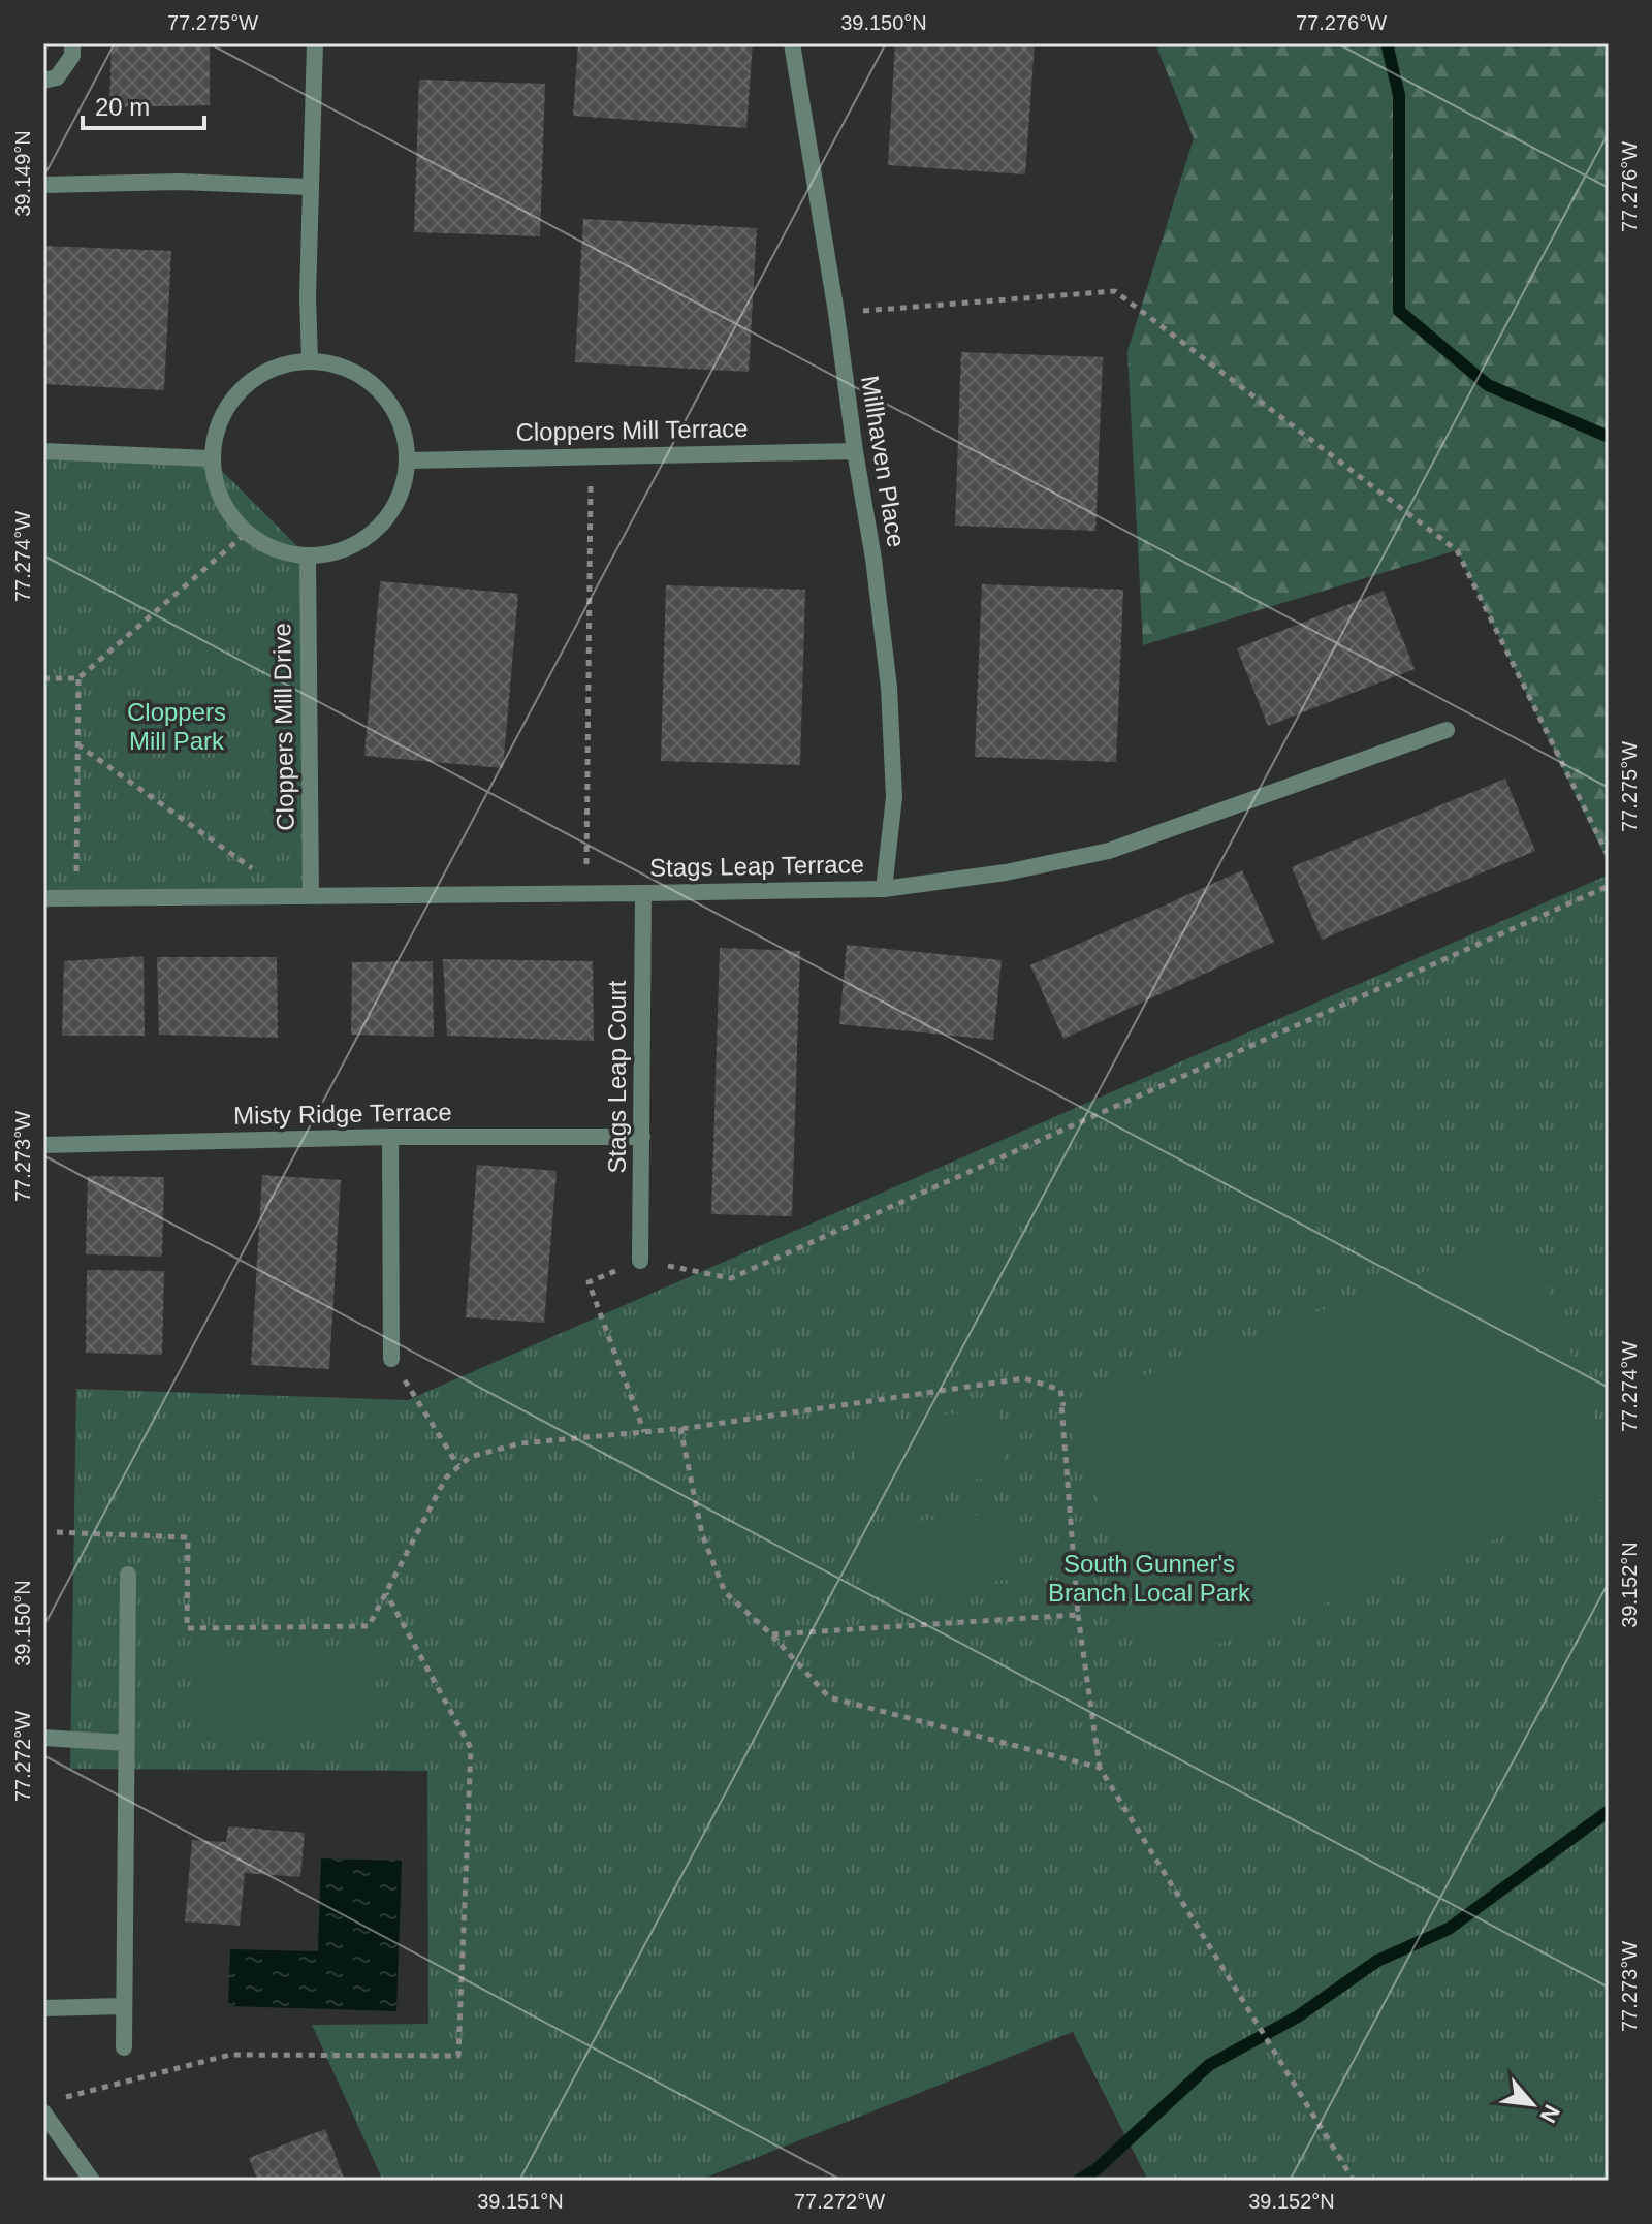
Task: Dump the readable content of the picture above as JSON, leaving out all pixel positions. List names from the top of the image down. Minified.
{"streets":{"street":["Cloppers Mill Terrace","Millhaven Place","Cloppers Mill Drive","Stags Leap Terrace","Stags Leap Court","Misty Ridge Terrace"]},"crossings":[["Cloppers Mill Terrace","Millhaven Place"],["Cloppers Mill Terrace","Cloppers Mill Drive"],["Millhaven Place","Stags Leap Terrace"],["Cloppers Mill Drive","Stags Leap Terrace"],["Stags Leap Terrace","Stags Leap Court"],["Stags Leap Court","Misty Ridge Terrace"]],"parks":["Cloppers Mill Park","South Gunner's Branch Local Park"],"scale_bar":"20 m","north":"bottom right","coordinates":["77.275°W","39.150°N","77.276°W","39.149°N","77.274°W","77.273°W","39.152°N","77.272°W","39.151°N"]}
